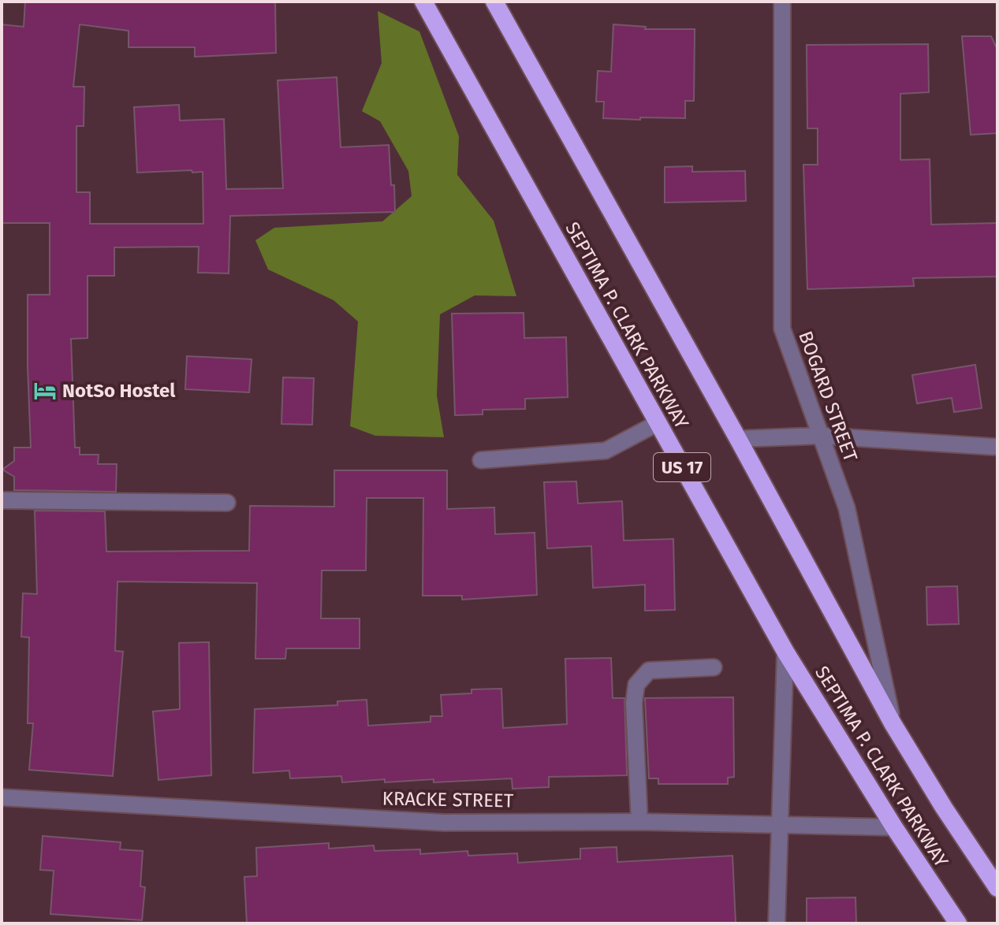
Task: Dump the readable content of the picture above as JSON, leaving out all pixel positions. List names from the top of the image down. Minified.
{"streets":{"highway":["SEPTIMA P. CLARK PARKWAY","US 17"],"street":["BOGARD STREET","KRACKE STREET"]},"crossings":[["SEPTIMA P. CLARK PARKWAY","BOGARD STREET"],["SEPTIMA P. CLARK PARKWAY","KRACKE STREET"]],"places":{"hotel":["NotSo Hostel"]}}
